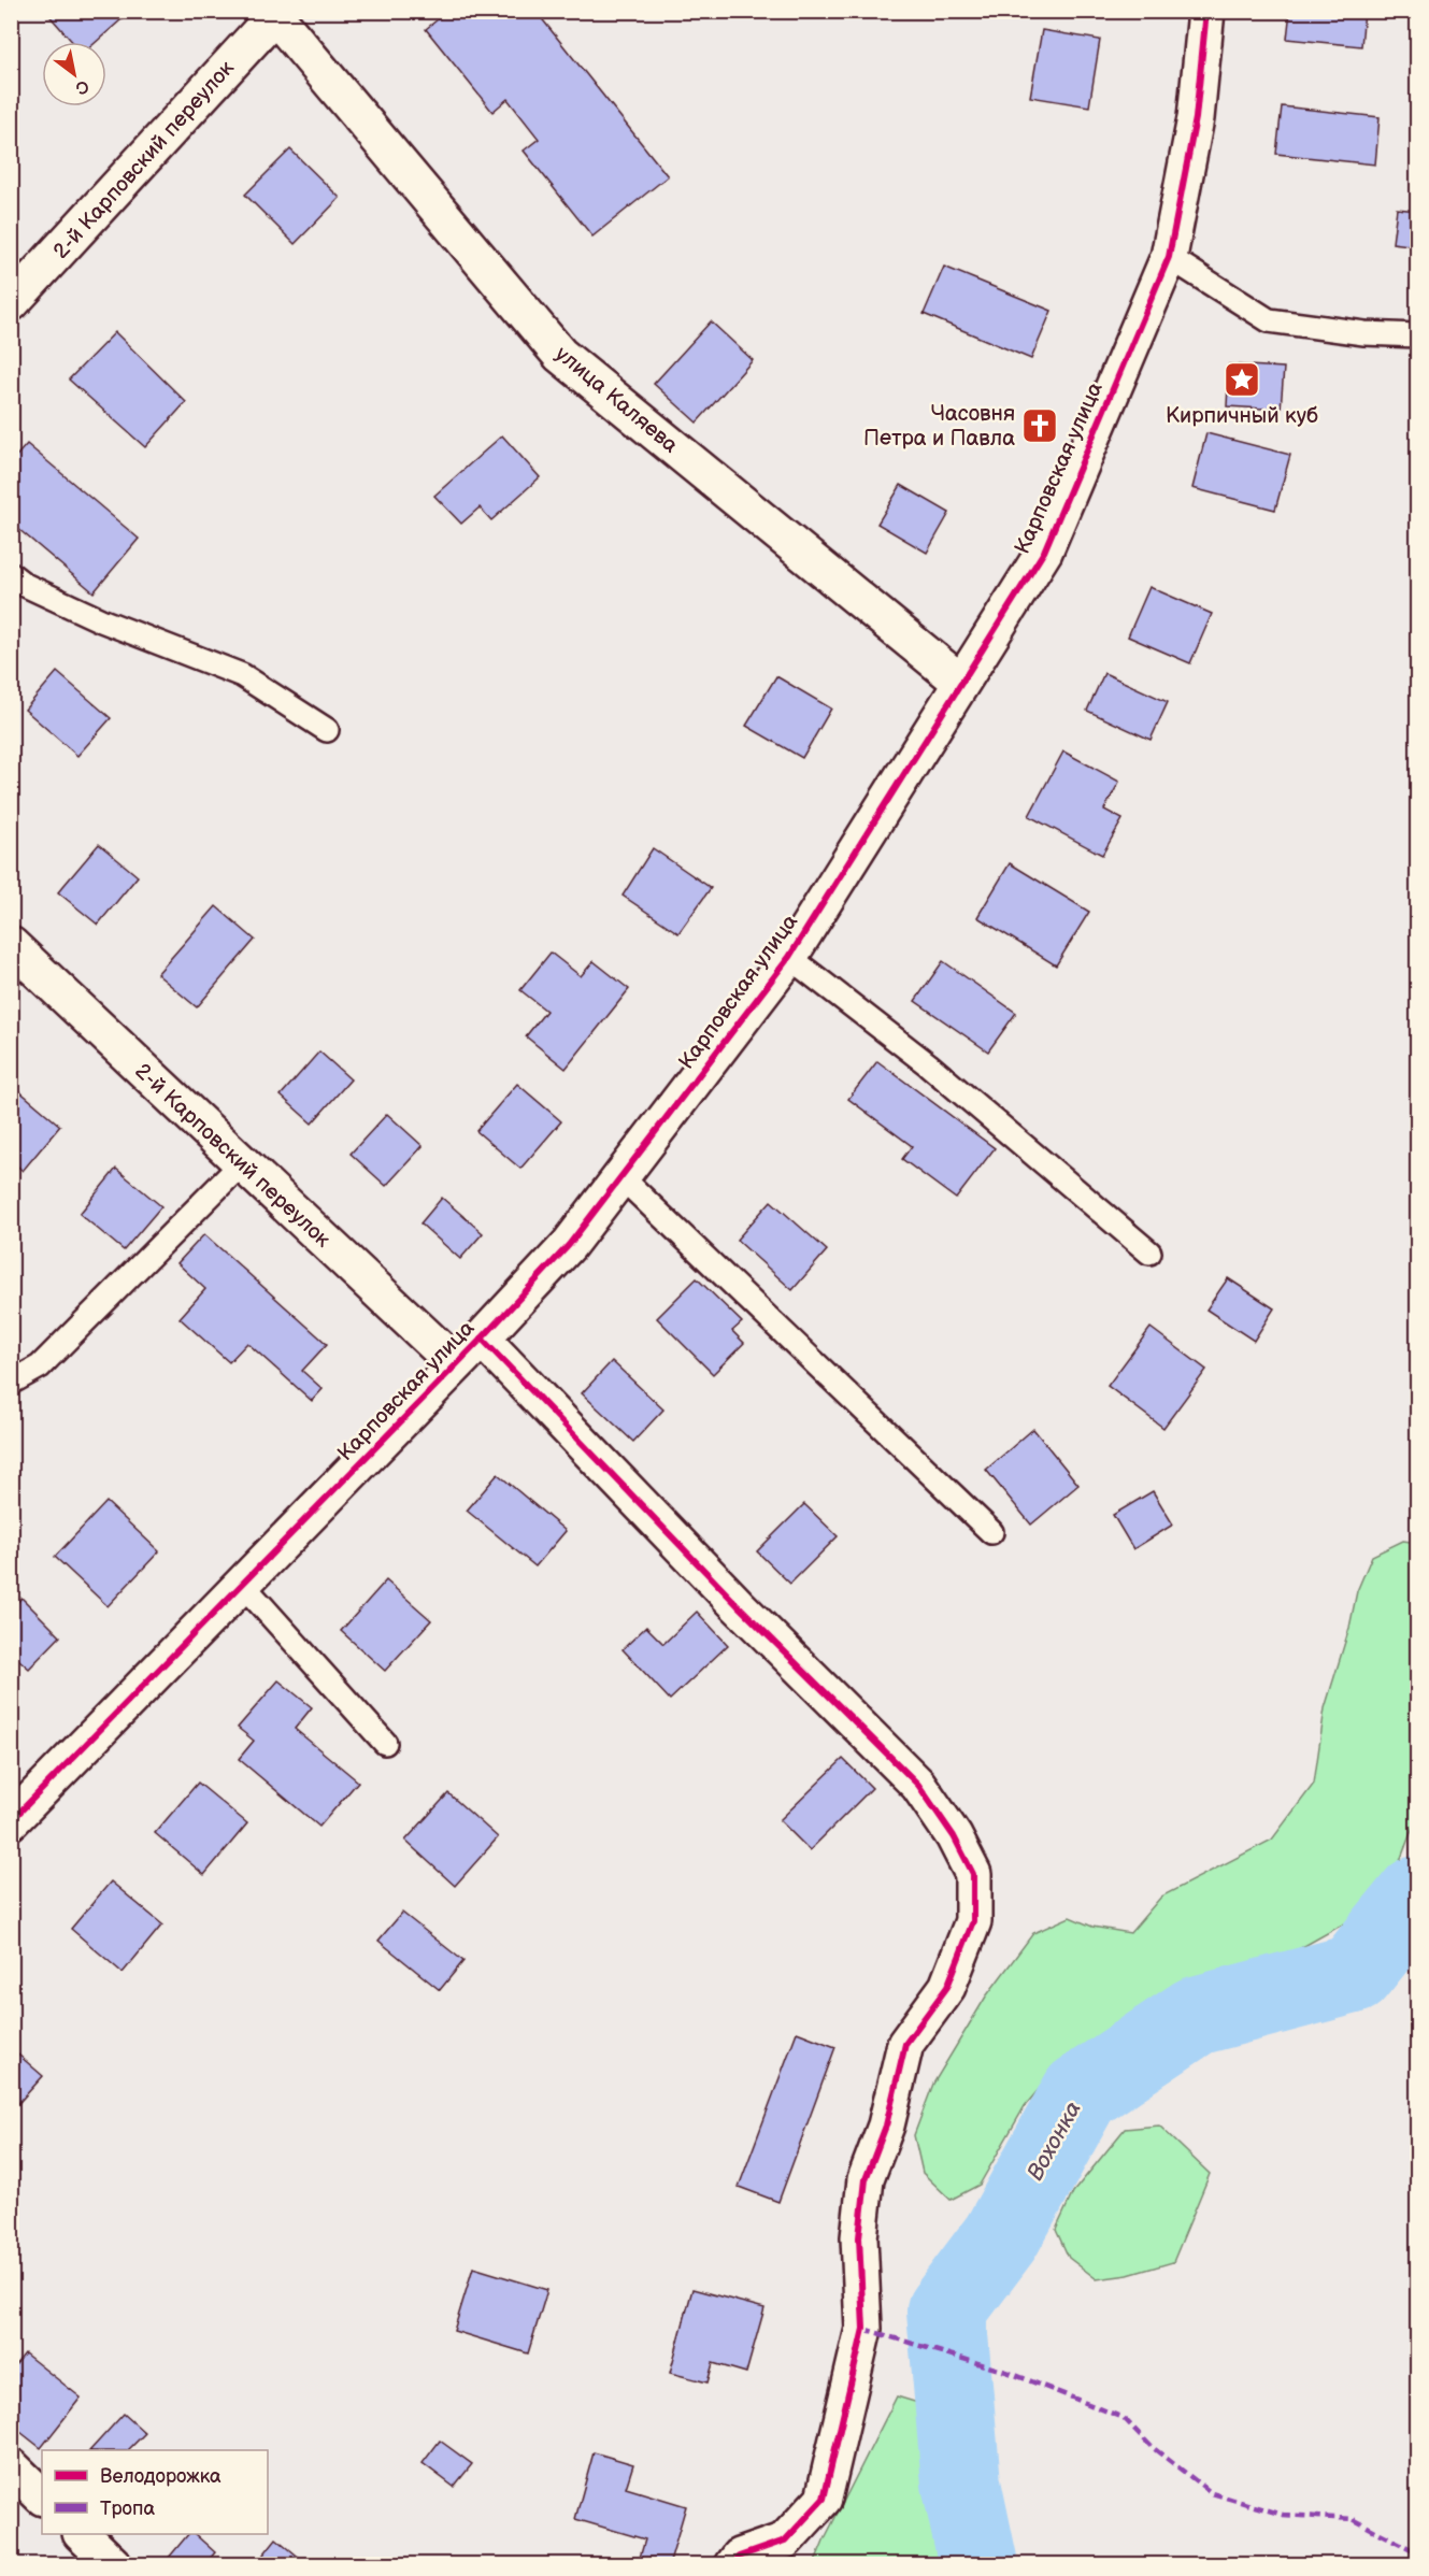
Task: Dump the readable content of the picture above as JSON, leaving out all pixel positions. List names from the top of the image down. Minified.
{"streets":{"street":["2-й Карповский переулок","улица Каляева","Карповская улица"]},"crossings":[["2-й Карповский переулок","улица Каляева"],["2-й Карповский переулок","Карповская улица"],["улица Каляева","Карповская улица"]],"water":["Вохонка"],"places":{"place":["Кирпичный куб"],"church":["Часовня Петра и Павла"]},"legend":["Велодорожка","Тропа"],"north":"bottom right"}
